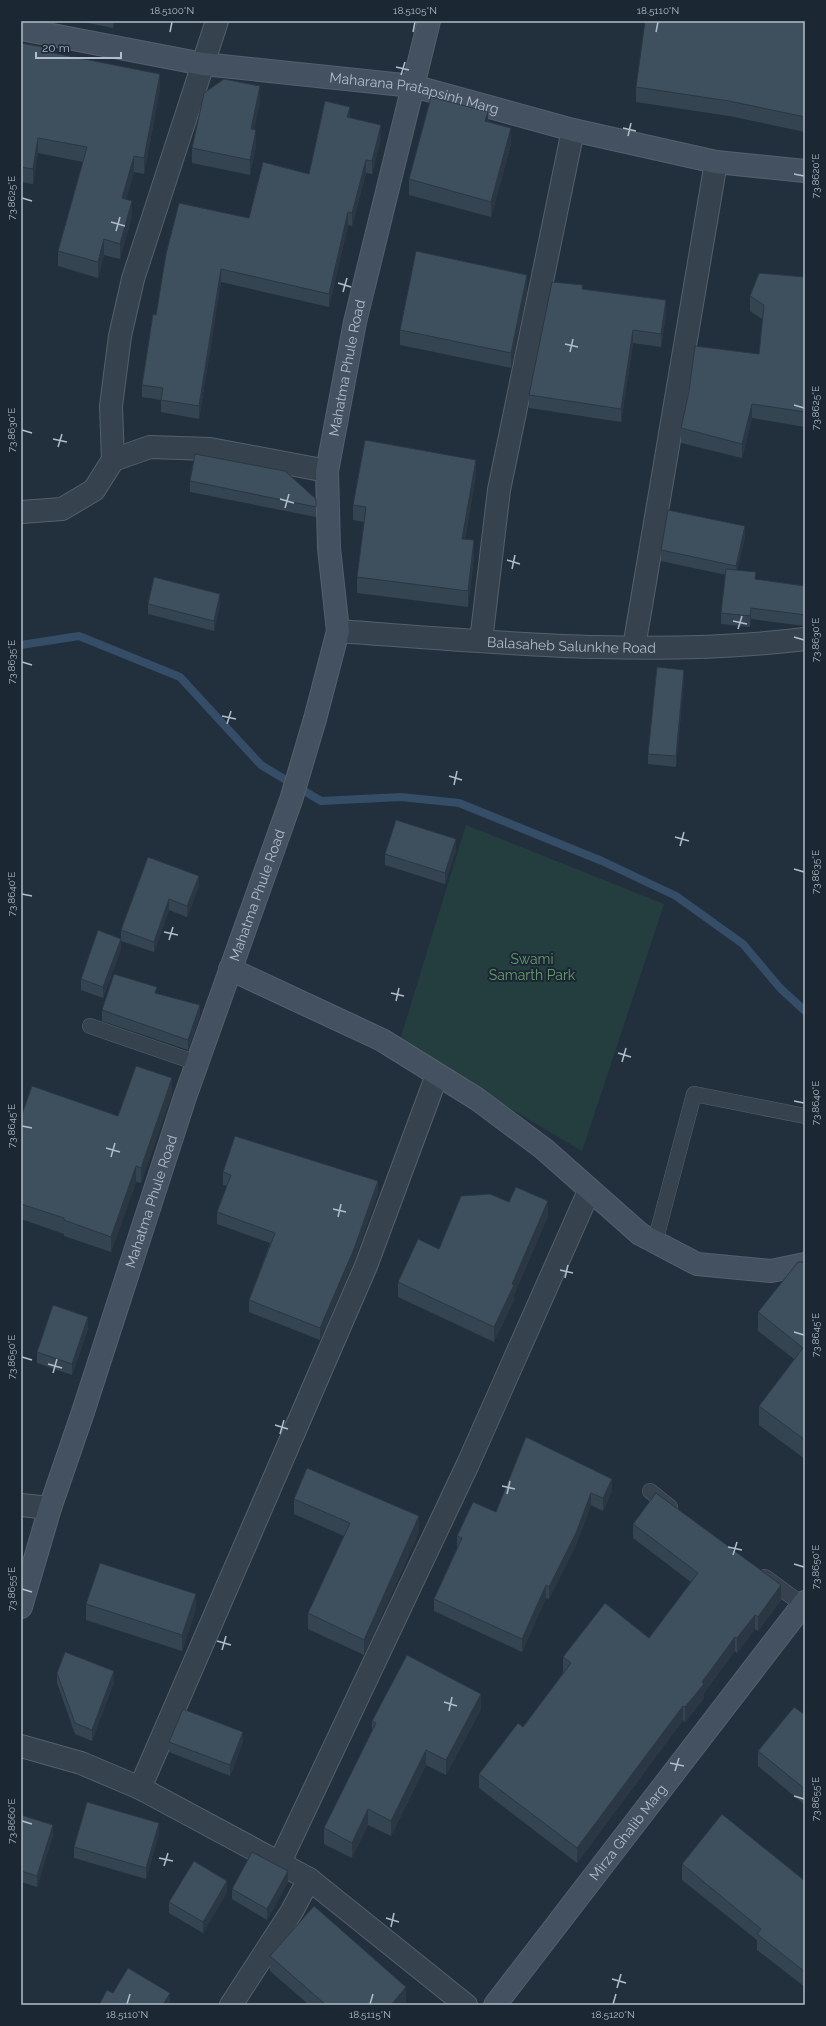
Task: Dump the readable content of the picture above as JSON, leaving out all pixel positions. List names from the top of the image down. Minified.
{"streets":{"street":["Maharana Pratapsinh Marg","Mahatma Phule Road","Balasaheb Salunkhe Road","Mirza Ghalib Marg"]},"crossings":[["Maharana Pratapsinh Marg","Mahatma Phule Road"],["Mahatma Phule Road","Balasaheb Salunkhe Road"]],"parks":["Swami Samarth Park"],"scale_bar":"20 m","coordinates":["18.5100°N","18.5105°N","18.5110°N","73.8620°E","73.8625°E","73.8630°E","73.8635°E","73.8640°E","73.8645°E","73.8650°E","73.8655°E","73.8660°E","18.5115°N","18.5120°N"]}
